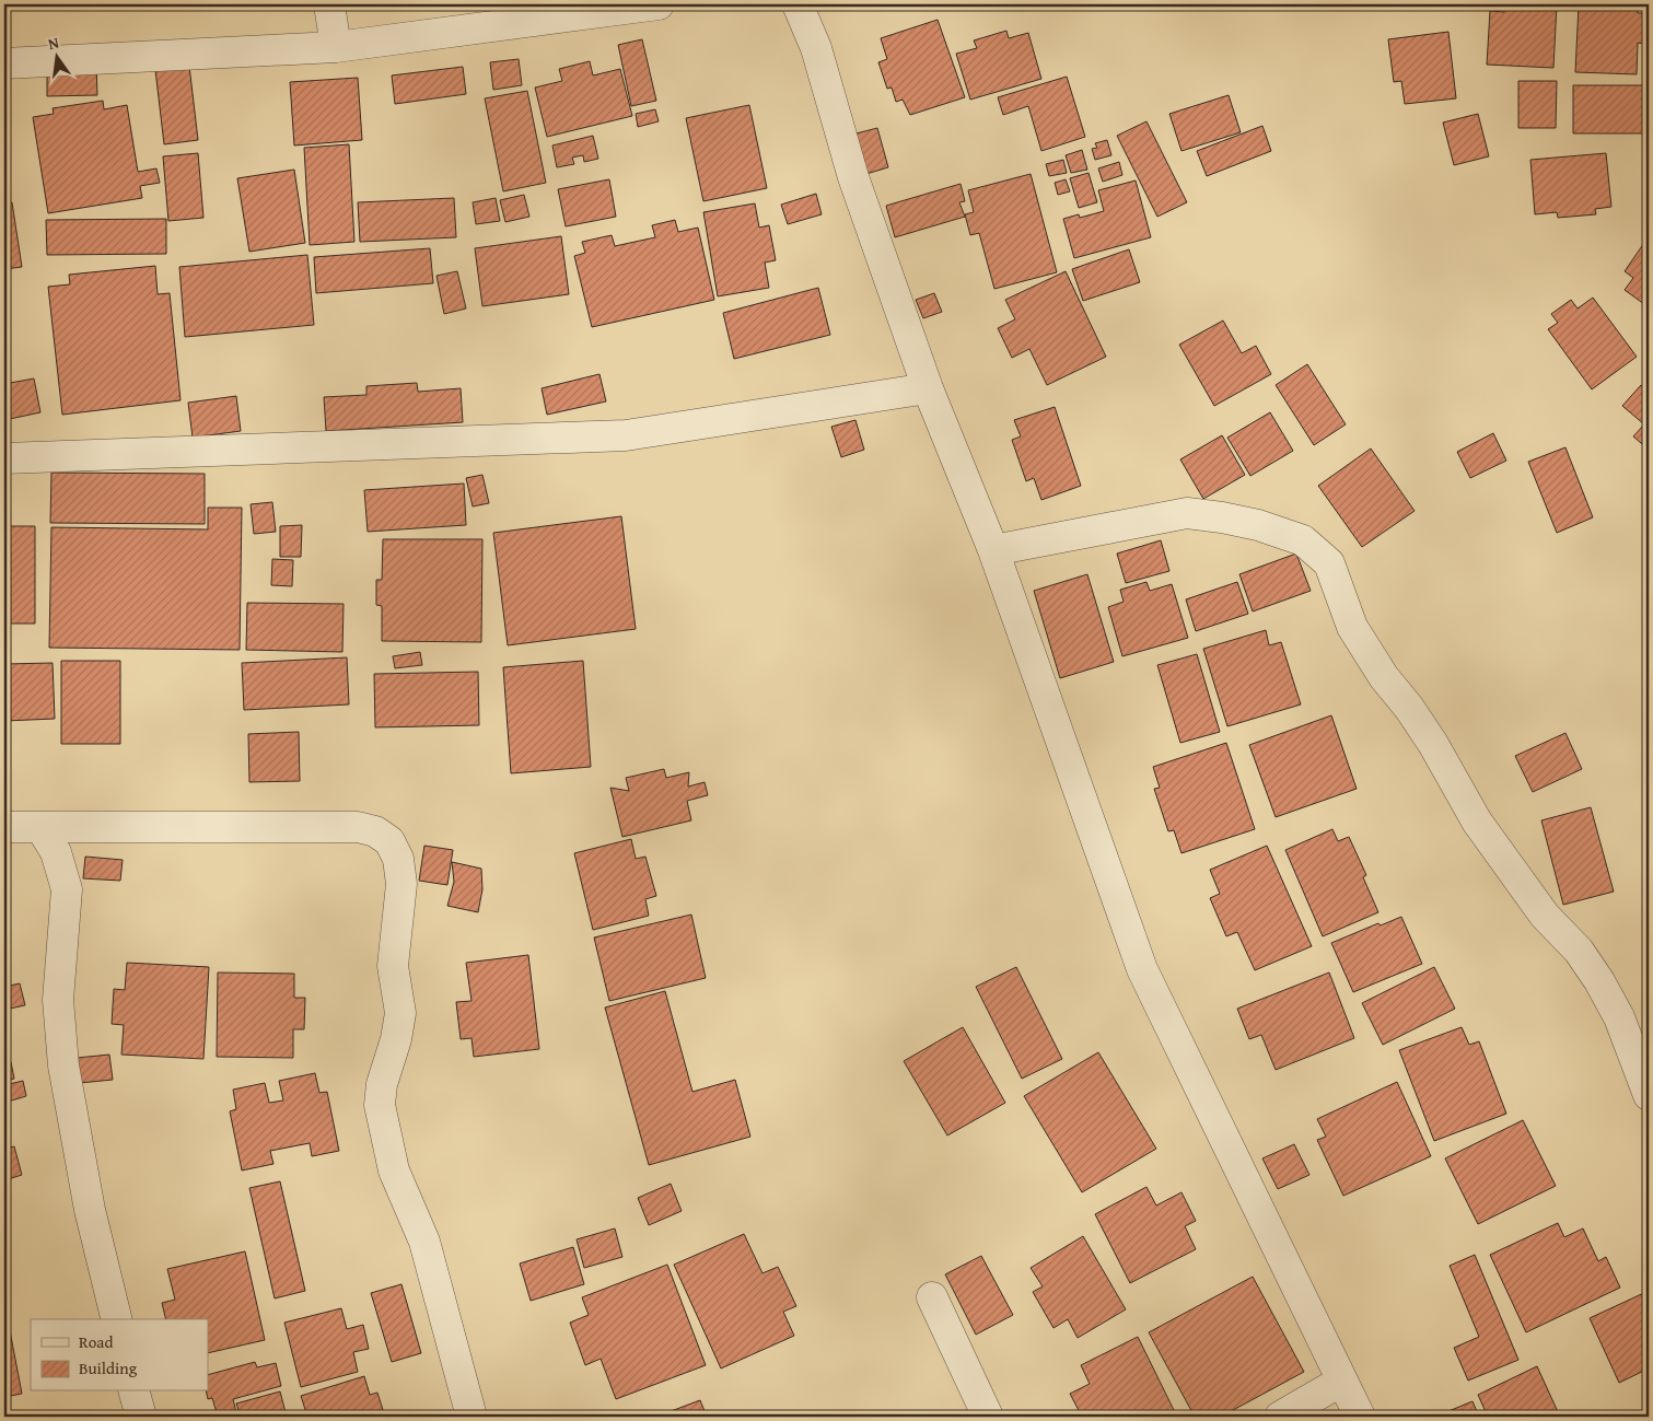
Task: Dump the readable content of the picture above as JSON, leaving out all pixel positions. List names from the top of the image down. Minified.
{"legend":["Road","Building"],"north":"top"}
